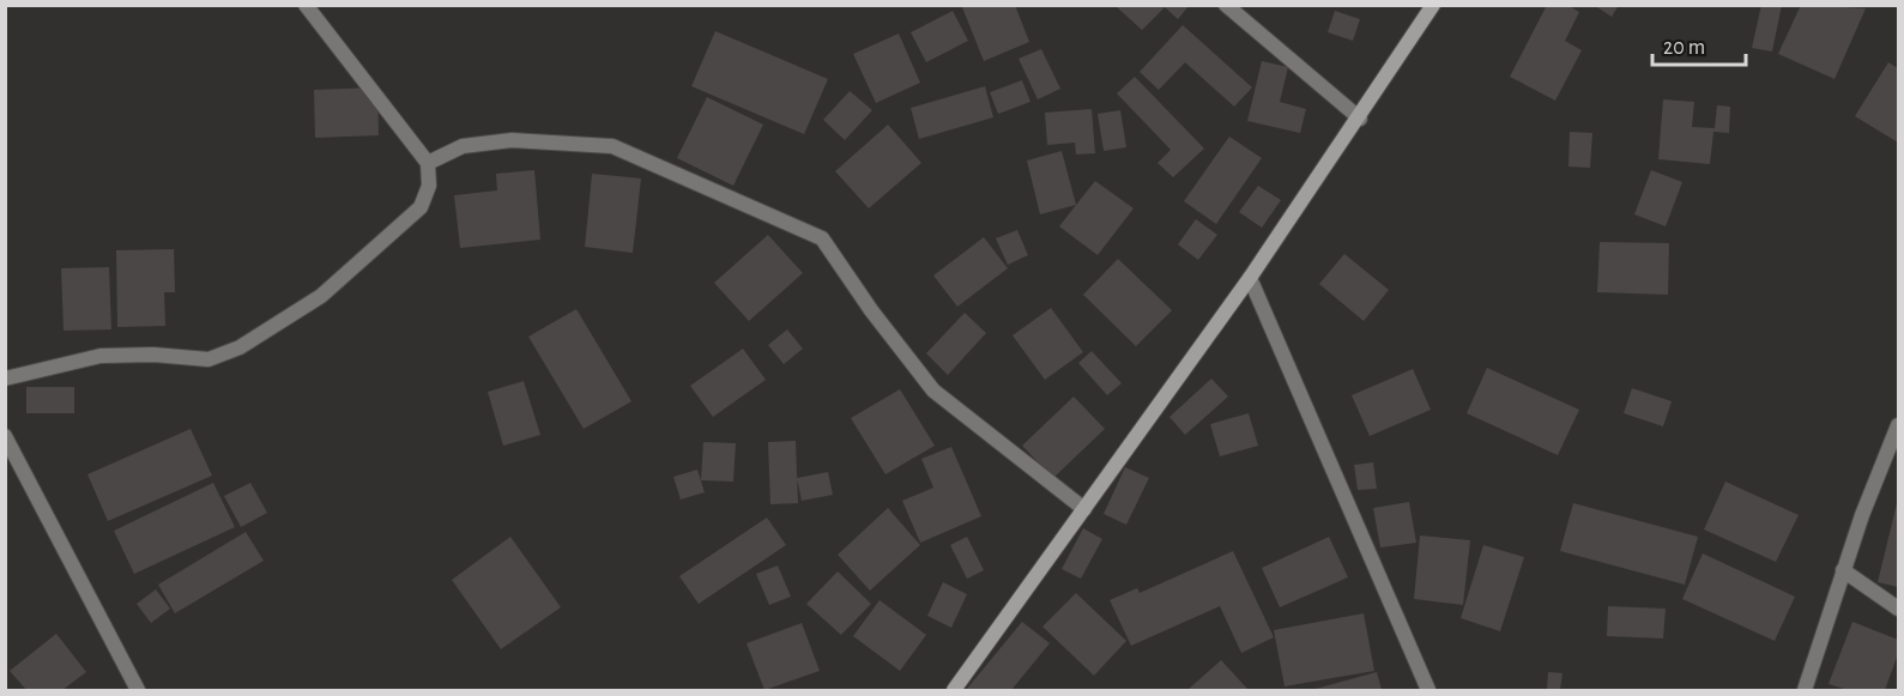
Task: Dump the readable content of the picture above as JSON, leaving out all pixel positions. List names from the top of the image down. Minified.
{"scale_bar":"20 m"}
